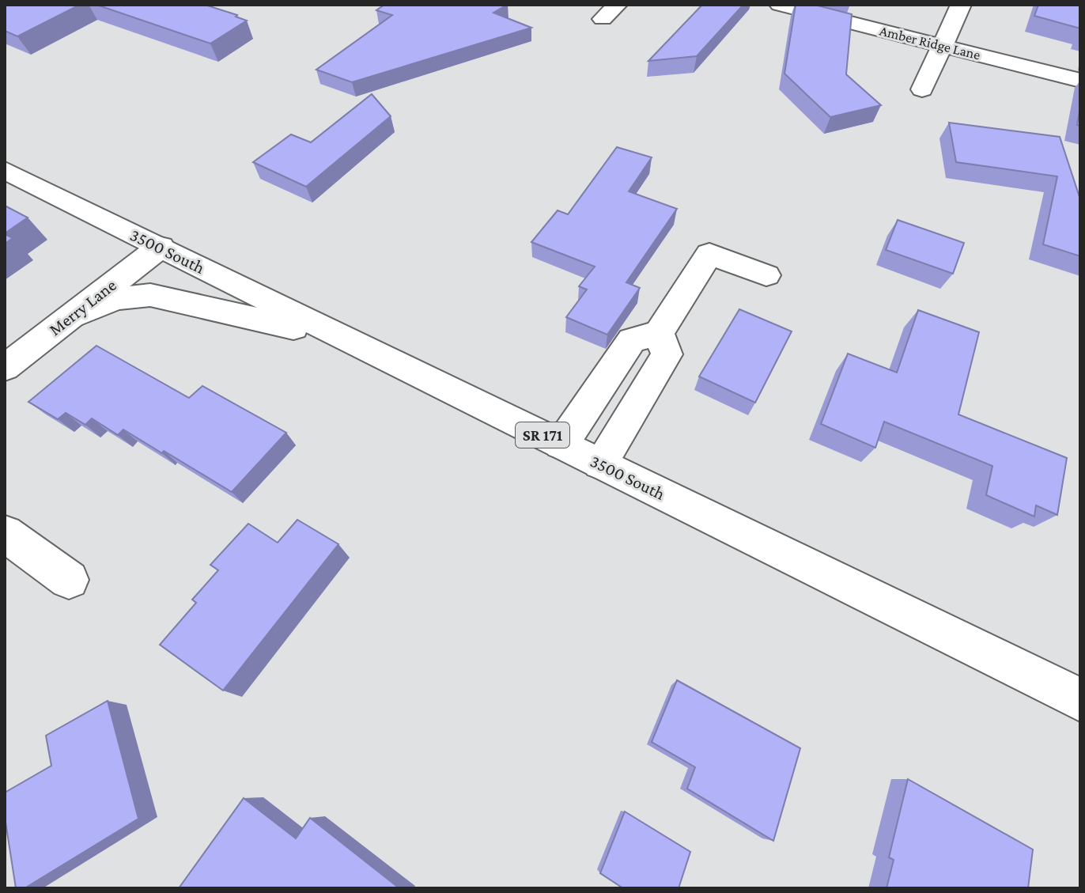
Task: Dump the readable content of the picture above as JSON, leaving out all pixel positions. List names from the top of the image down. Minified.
{"streets":{"main road":["Amber Ridge Lane","3500 South","Merry Lane","SR 171"]},"crossings":[["3500 South","Merry Lane"]]}
